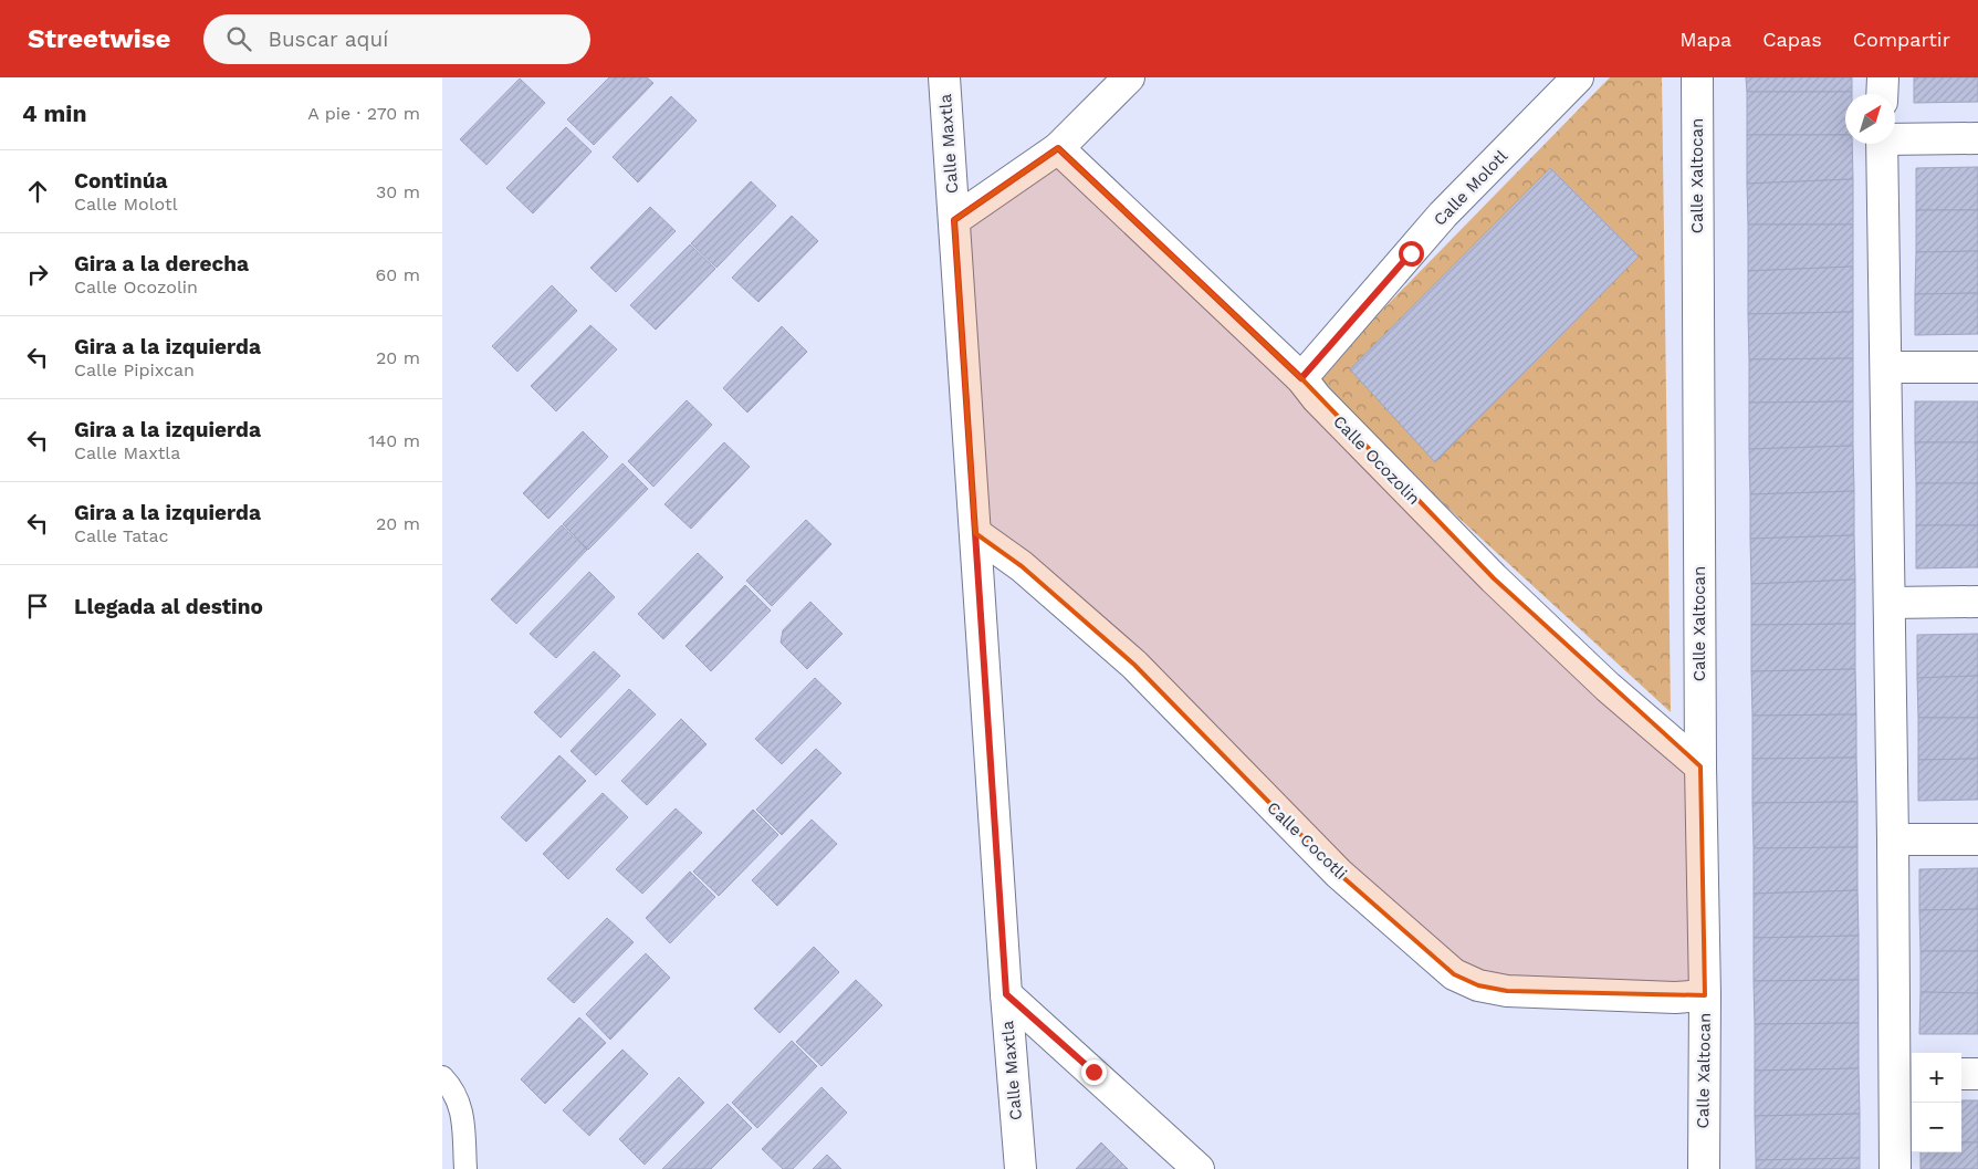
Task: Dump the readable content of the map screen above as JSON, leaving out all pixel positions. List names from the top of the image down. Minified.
{"streets":{"street":["Calle Maxtla","Calle Xaltocan","Calle Molotl","Calle Ocozolin","Calle Cocotli"]},"crossings":[["Calle Maxtla","Calle Cocotli"],["Calle Xaltocan","Calle Ocozolin"],["Calle Xaltocan","Calle Cocotli"],["Calle Molotl","Calle Ocozolin"]],"north":"top right","page":{"header":"Streetwise","search":"Buscar aquí","nav":["Mapa","Capas","Compartir"],"heading":["4 min","A pie · 270 m"],"list":[["Continúa","Calle Molotl","30 m"],["Gira a la derecha","Calle Ocozolin","60 m"],["Gira a la izquierda","Calle Pipixcan","20 m"],["Gira a la izquierda","Calle Maxtla","140 m"],["Gira a la izquierda","Calle Tatac","20 m"],"Llegada al destino"],"map_buttons":["+","−"]}}
